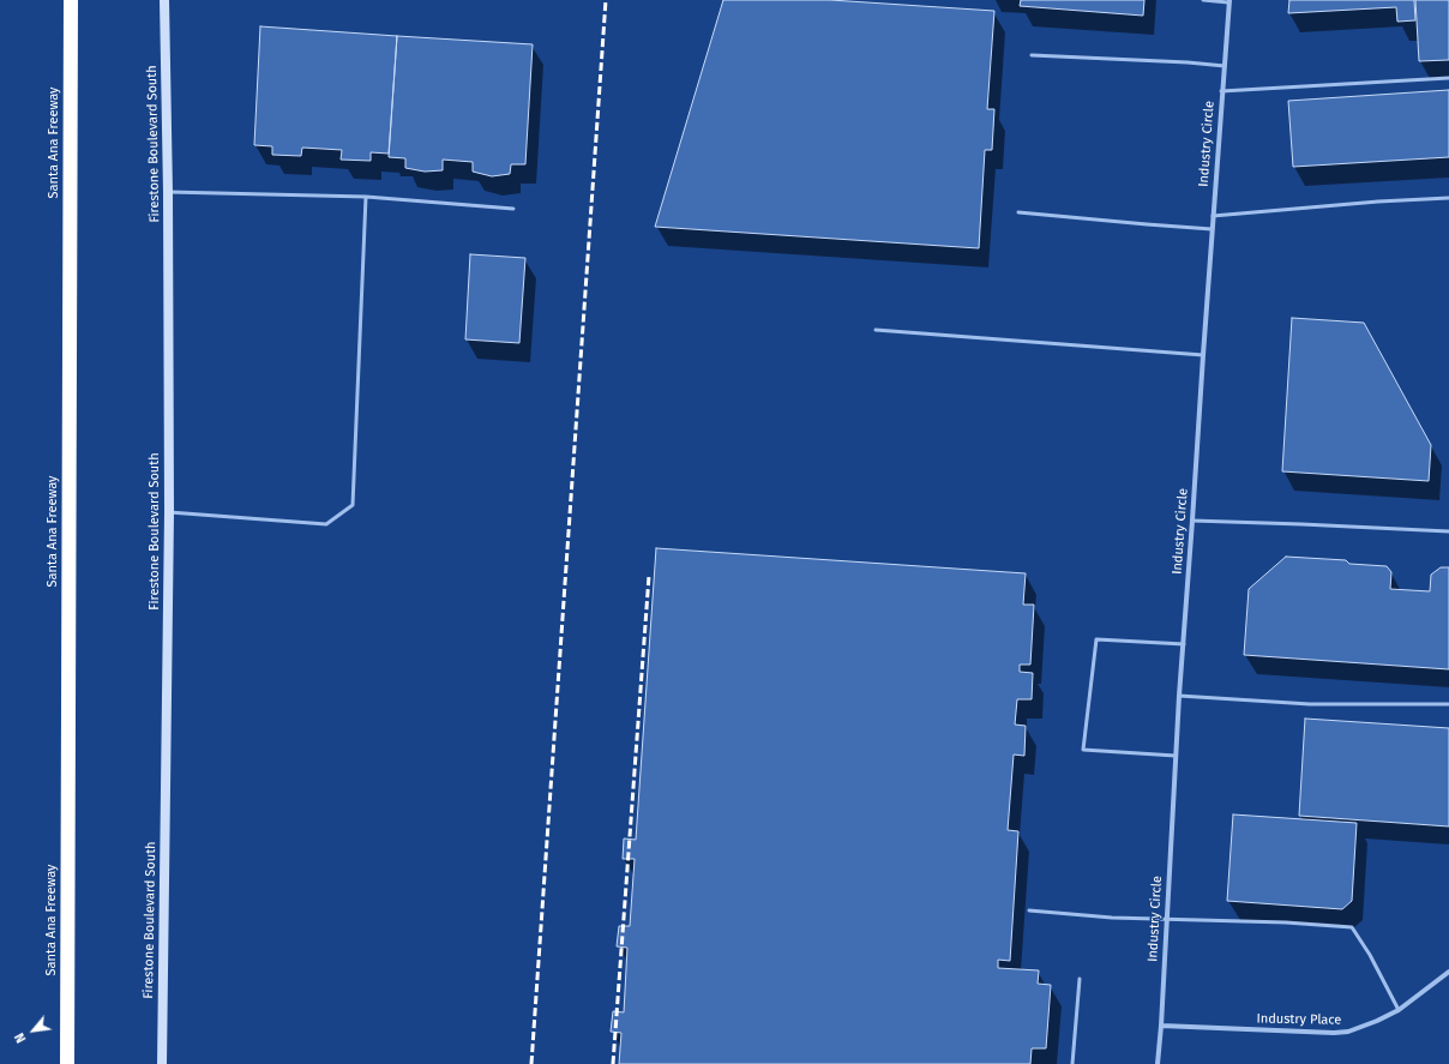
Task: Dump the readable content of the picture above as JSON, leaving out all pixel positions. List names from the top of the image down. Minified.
{"streets":{"highway":["Santa Ana Freeway"],"street":["Firestone Boulevard South","Industry Circle","Industry Place"]},"crossings":[["Industry Circle","Industry Place"]],"north":"bottom left"}
